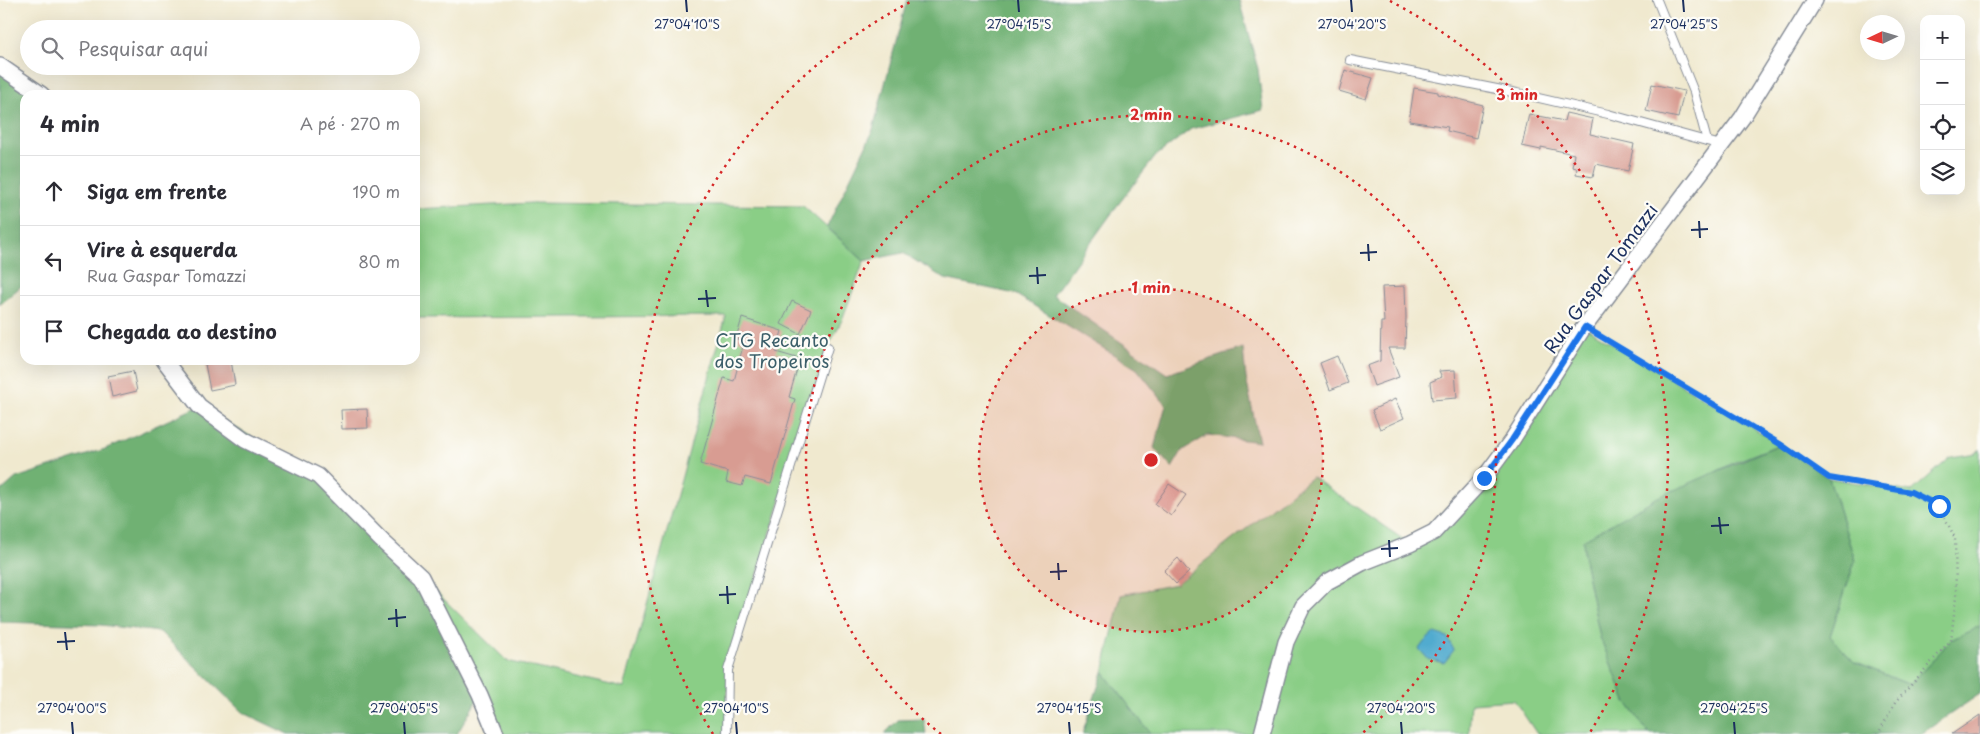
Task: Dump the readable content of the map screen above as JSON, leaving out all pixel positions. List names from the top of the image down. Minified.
{"streets":{"street":["Rua Gaspar Tomazzi"]},"parks":["CTG Recanto dos Tropeiros"],"north":"left","page":{"map_buttons":["+","−"],"search":"Pesquisar aqui","heading":["4 min","A pé · 270 m"],"list":[["Siga em frente","190 m"],["Vire à esquerda","Rua Gaspar Tomazzi","80 m"],"Chegada ao destino"]},"coordinates":["27°04'10\"S","27°04'15\"S","27°04'20\"S","27°04'25\"S","27°04'00\"S","27°04'05\"S"],"rings":["3 min","2 min","1 min"]}
